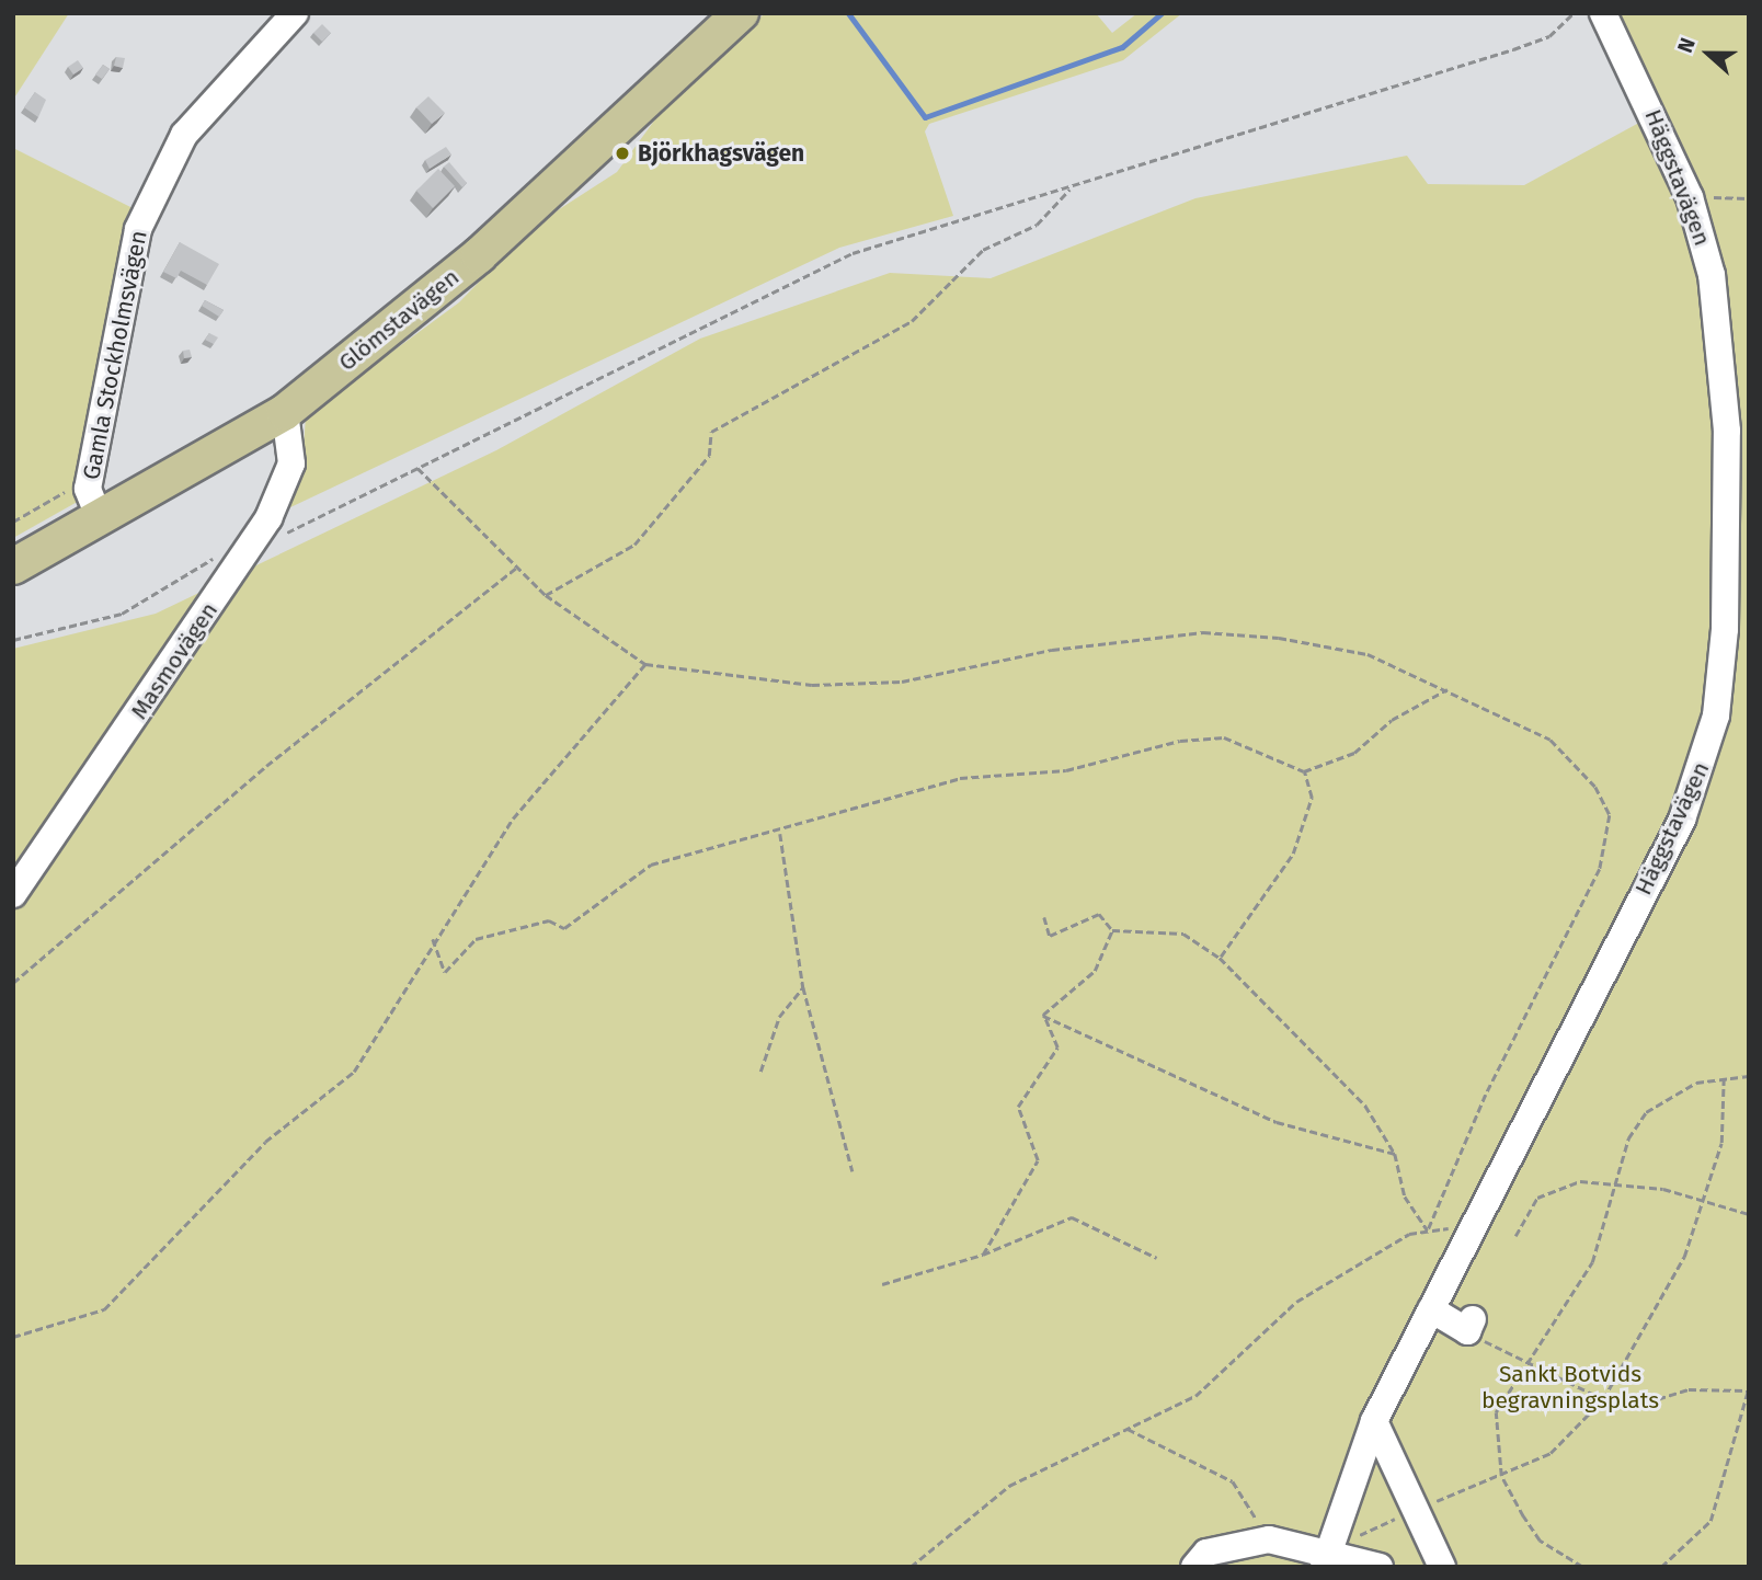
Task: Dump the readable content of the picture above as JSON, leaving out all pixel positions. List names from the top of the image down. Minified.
{"streets":{"main road":["Glömstavägen"],"street":["Häggstavägen","Gamla Stockholmsvägen","Masmovägen"]},"crossings":[["Glömstavägen","Gamla Stockholmsvägen"],["Glömstavägen","Masmovägen"]],"parks":["Sankt Botvids begravningsplats"],"places":["Björkhagsvägen"],"north":"left"}
